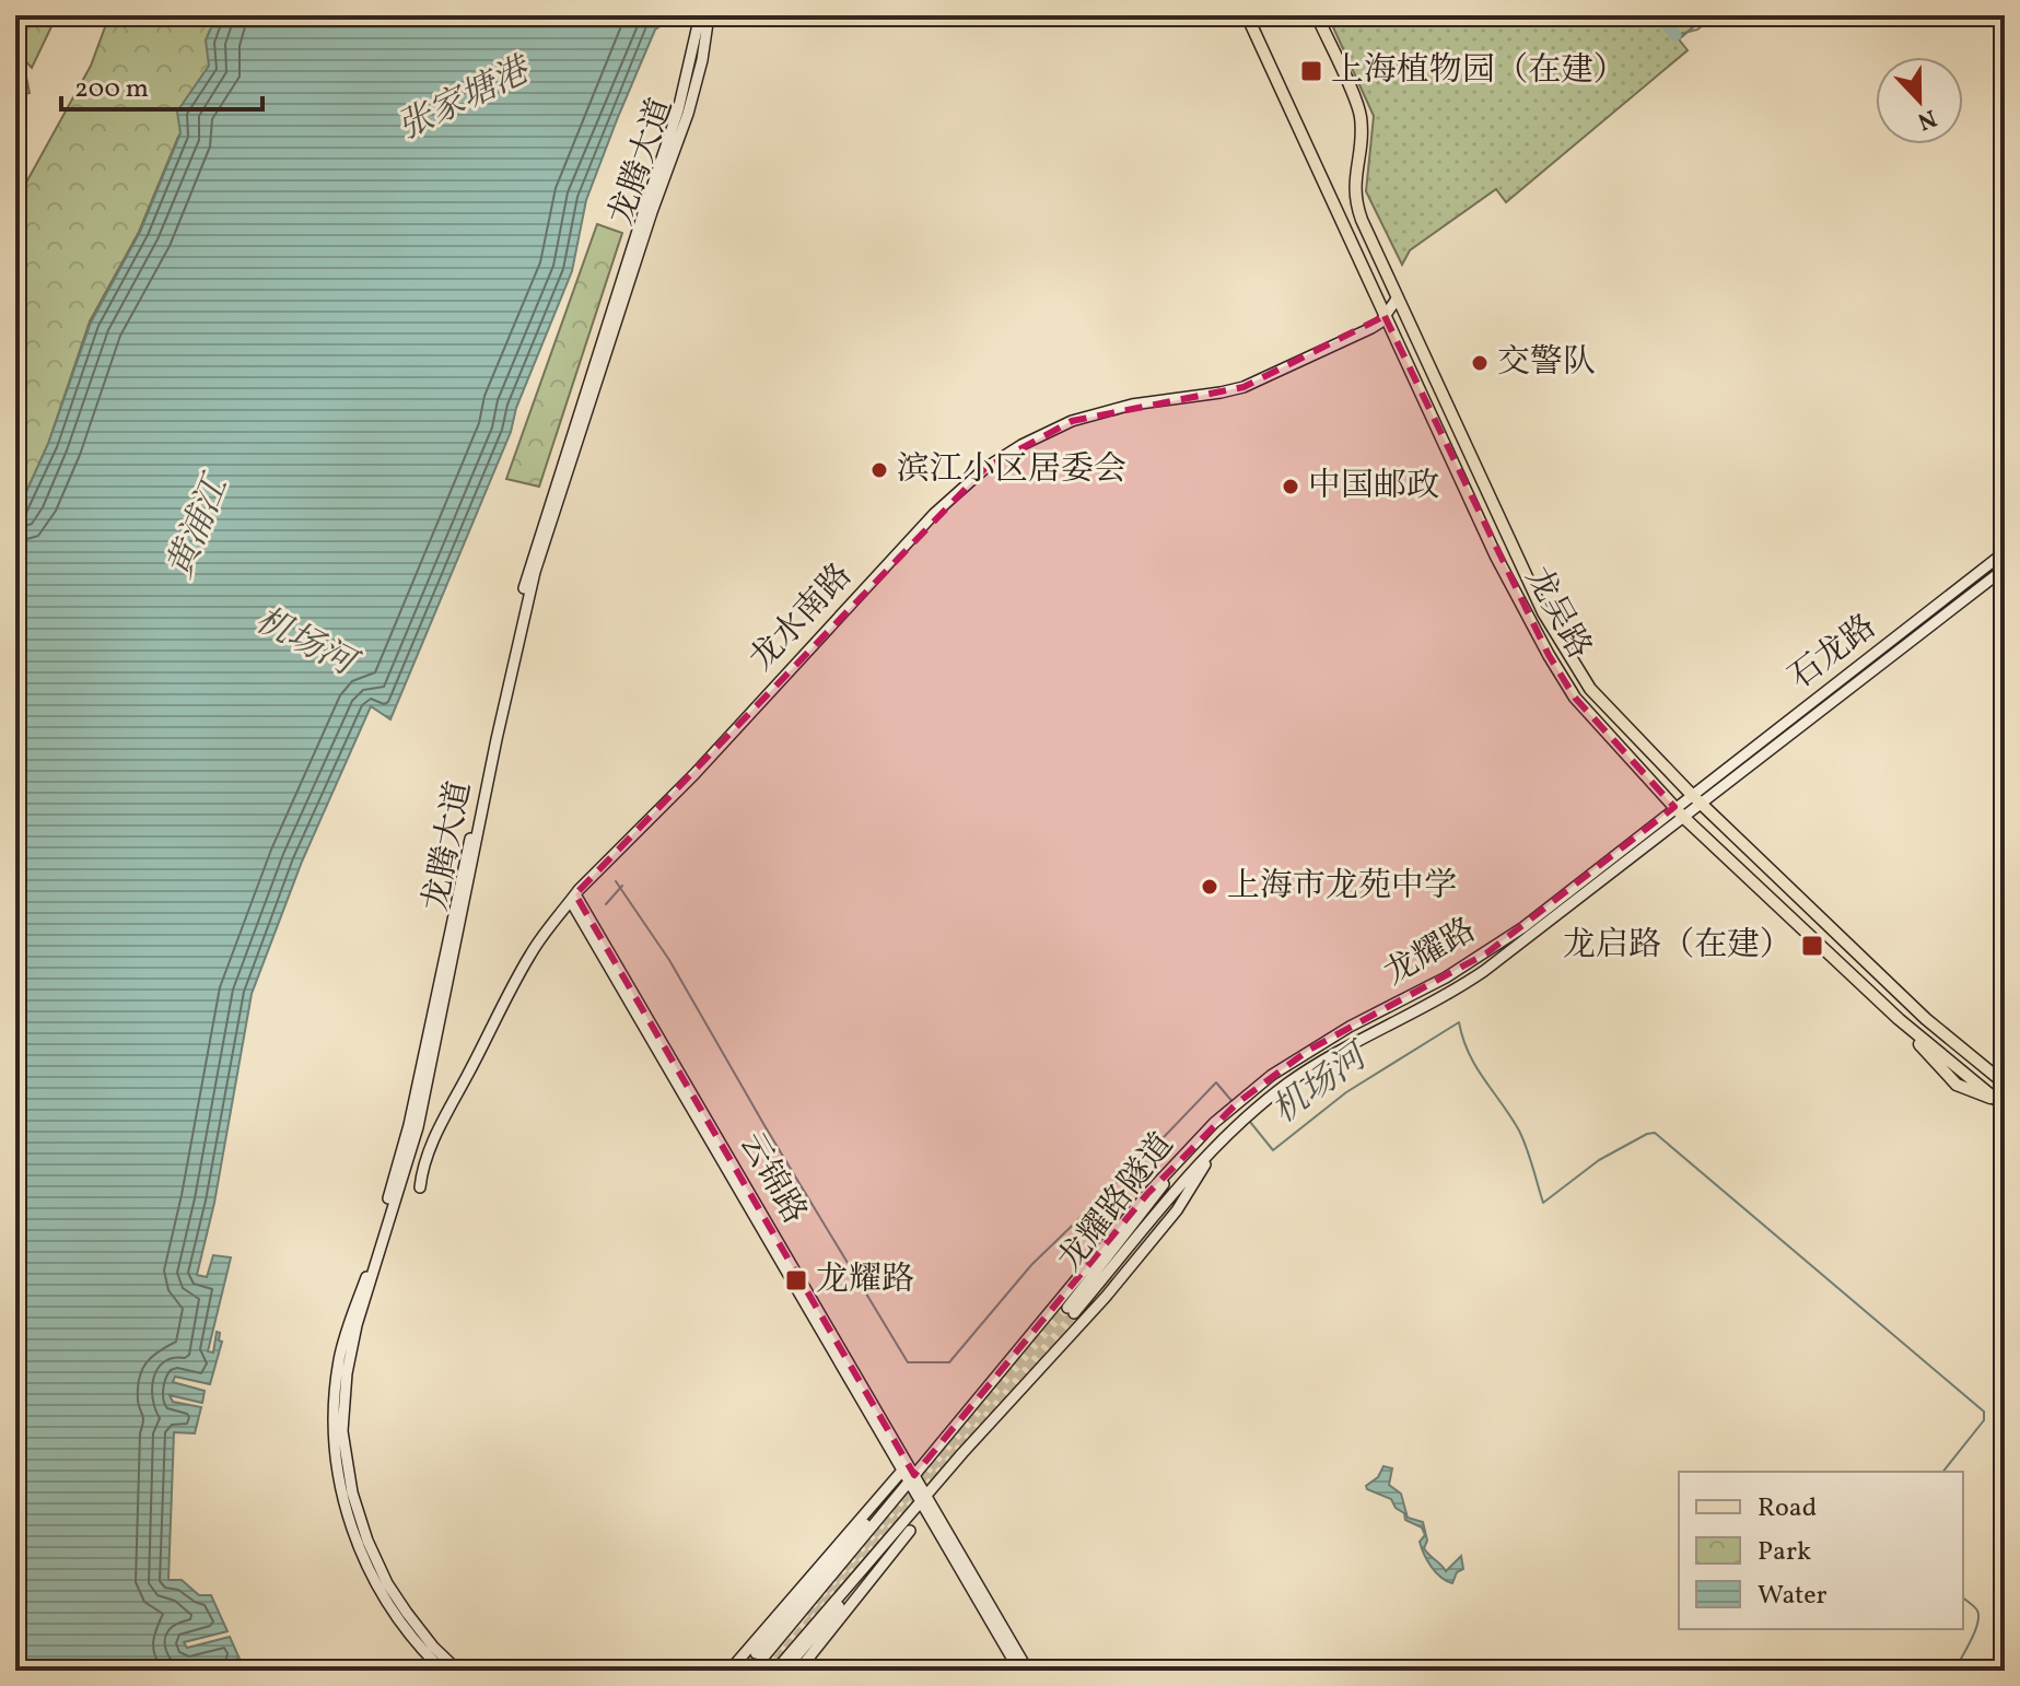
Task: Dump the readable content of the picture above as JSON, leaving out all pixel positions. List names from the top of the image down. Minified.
{"streets":{"main road":["龙腾大道","龙吴路","龙水南路","石龙路","龙耀路","云锦路","龙耀路隧道"]},"crossings":[["龙吴路","龙水南路"],["龙吴路","石龙路"],["龙吴路","龙耀路"],["龙水南路","云锦路"],["石龙路","龙耀路"],["龙耀路","云锦路"],["龙耀路","龙耀路隧道"]],"water":["张家塘港","黄浦江","机场河"],"places":{"transit":["上海植物园（在建）","龙启路（在建）","龙耀路"],"other":["交警队","滨江小区居委会","中国邮政","上海市龙苑中学"]},"legend":["Road","Park","Water"],"scale_bar":"200 m","north":"bottom"}
